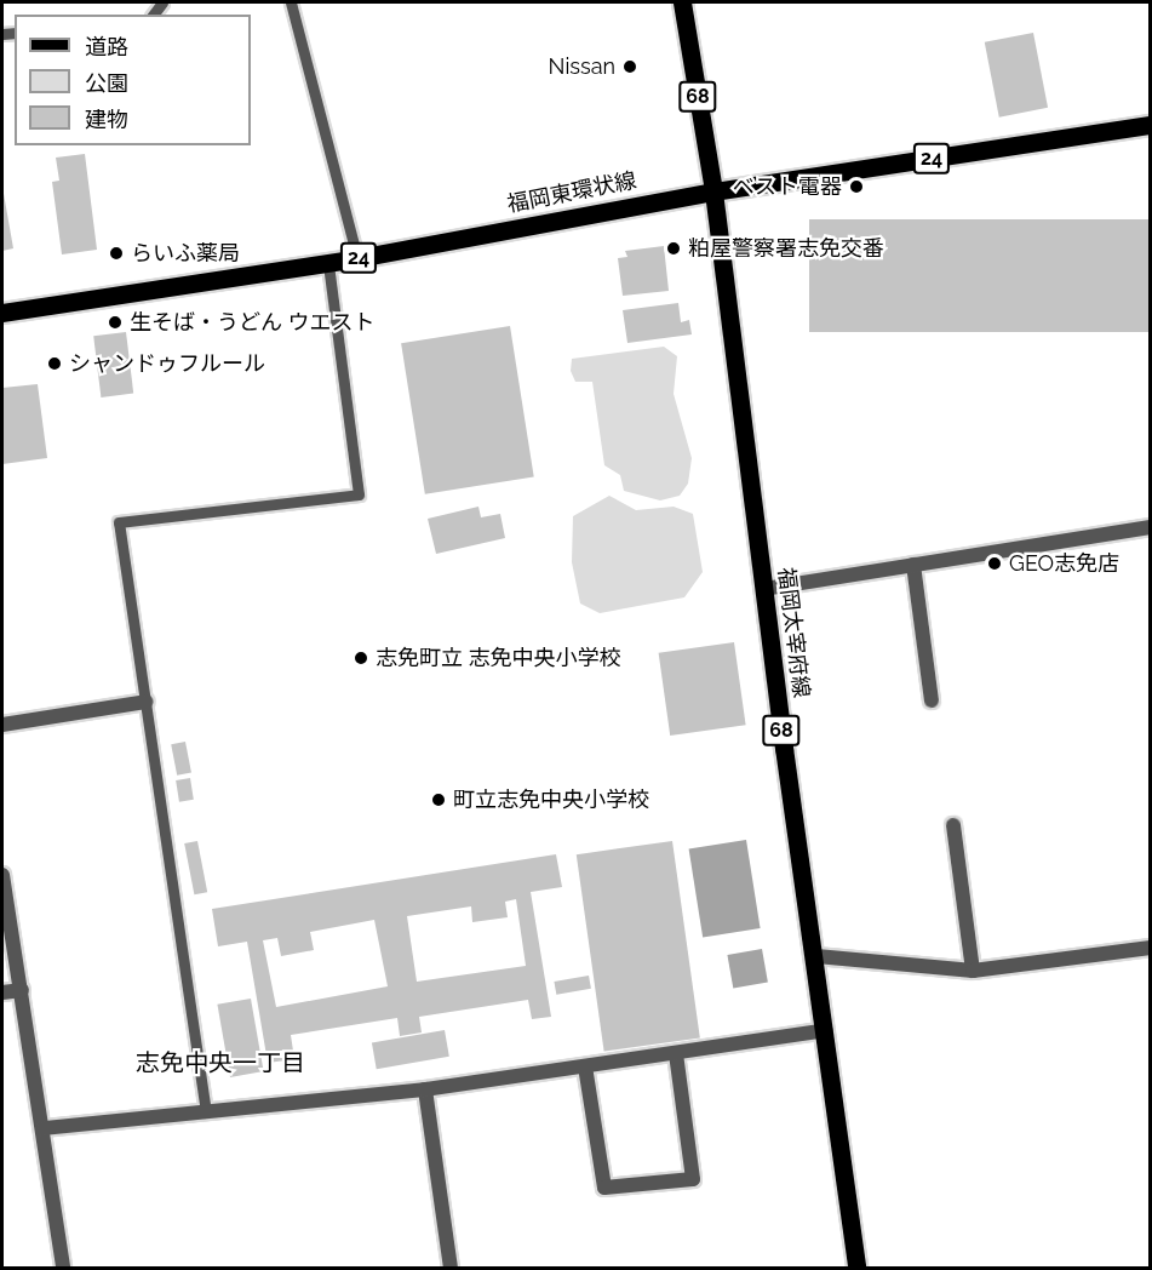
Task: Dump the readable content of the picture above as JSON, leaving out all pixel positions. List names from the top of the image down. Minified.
{"streets":{"main road":["68","24","福岡東環状線","福岡太宰府線"]},"crossings":[["福岡東環状線","福岡太宰府線"]],"districts":["志免中央一丁目"],"places":["Nissan","ベスト電器","粕屋警察署志免交番","らいふ薬局","生そば・うどん ウエスト","シャンドゥフルール","GEO志免店","志免町立 志免中央小学校","町立志免中央小学校"],"legend":["道路","公園","建物"]}
